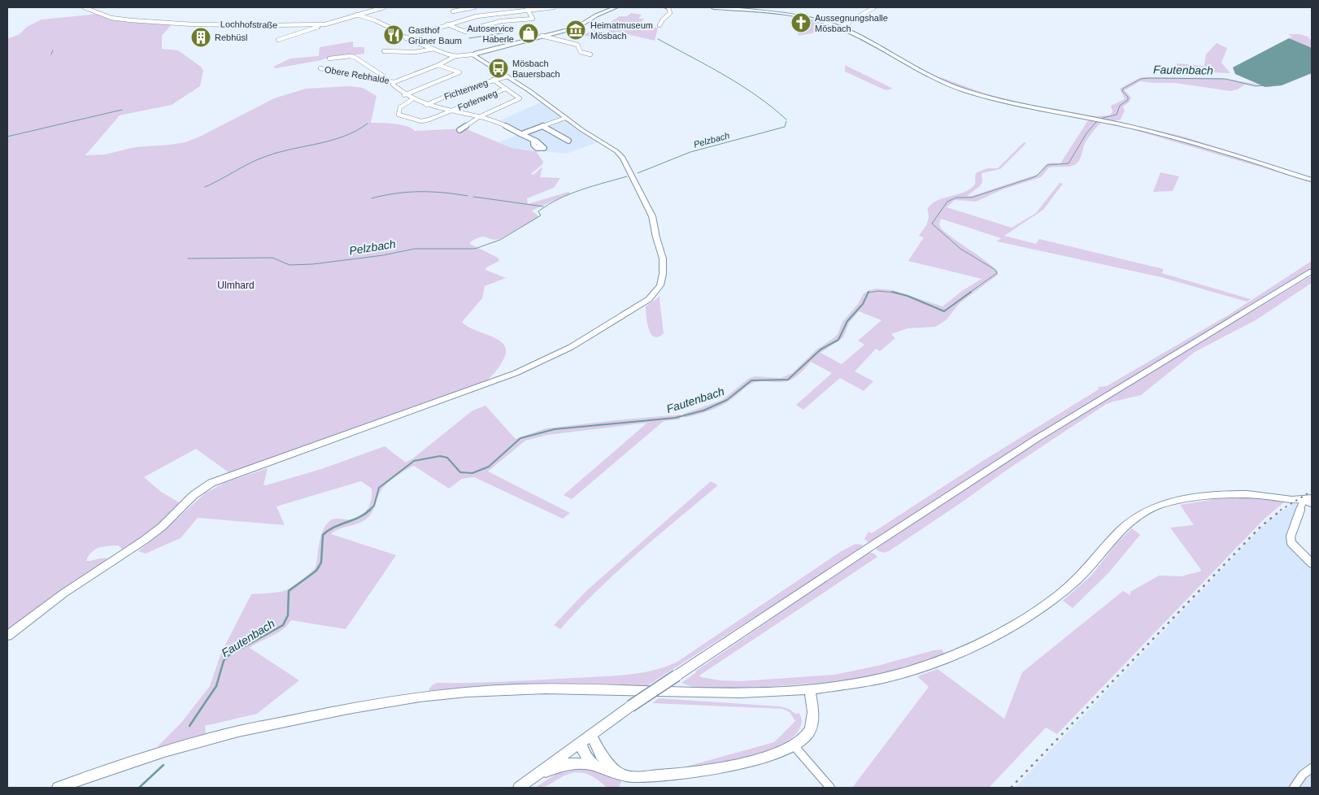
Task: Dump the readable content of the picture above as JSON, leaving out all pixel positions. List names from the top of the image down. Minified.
{"streets":{"street":["Lochhofstraße","Obere Rebhalde","Fichtenweg","Forlenweg"]},"water":["Fautenbach","Pelzbach"],"parks":["Ulmhard"],"places":{"church":["Aussegnungshalle Mösbach"],"museum":["Heimatmuseum Mösbach"],"shop":["Autoservice Haberle"],"restaurant":["Gasthof Grüner Baum"],"building":["Rebhüsl"],"bus stop":["Mösbach Bauersbach"]}}
